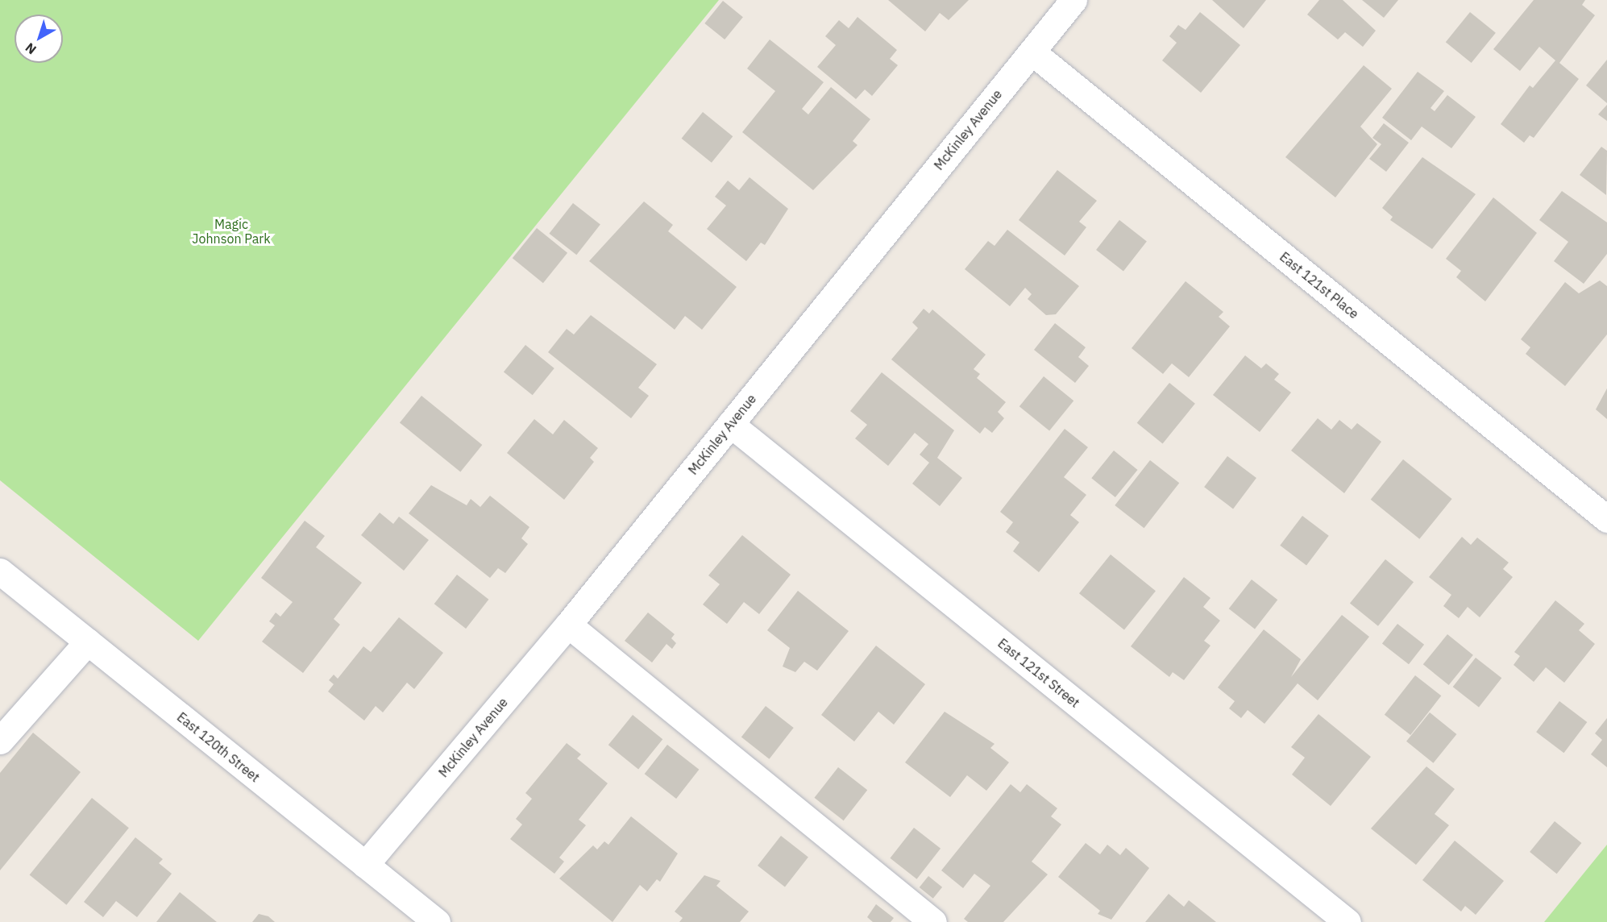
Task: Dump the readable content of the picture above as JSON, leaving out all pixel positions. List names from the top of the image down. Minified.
{"streets":{"street":["McKinley Avenue","East 121st Place","East 121st Street","East 120th Street"]},"crossings":[["McKinley Avenue","East 121st Place"],["McKinley Avenue","East 121st Street"],["McKinley Avenue","East 120th Street"]],"parks":["Magic Johnson Park"],"north":"bottom left"}
